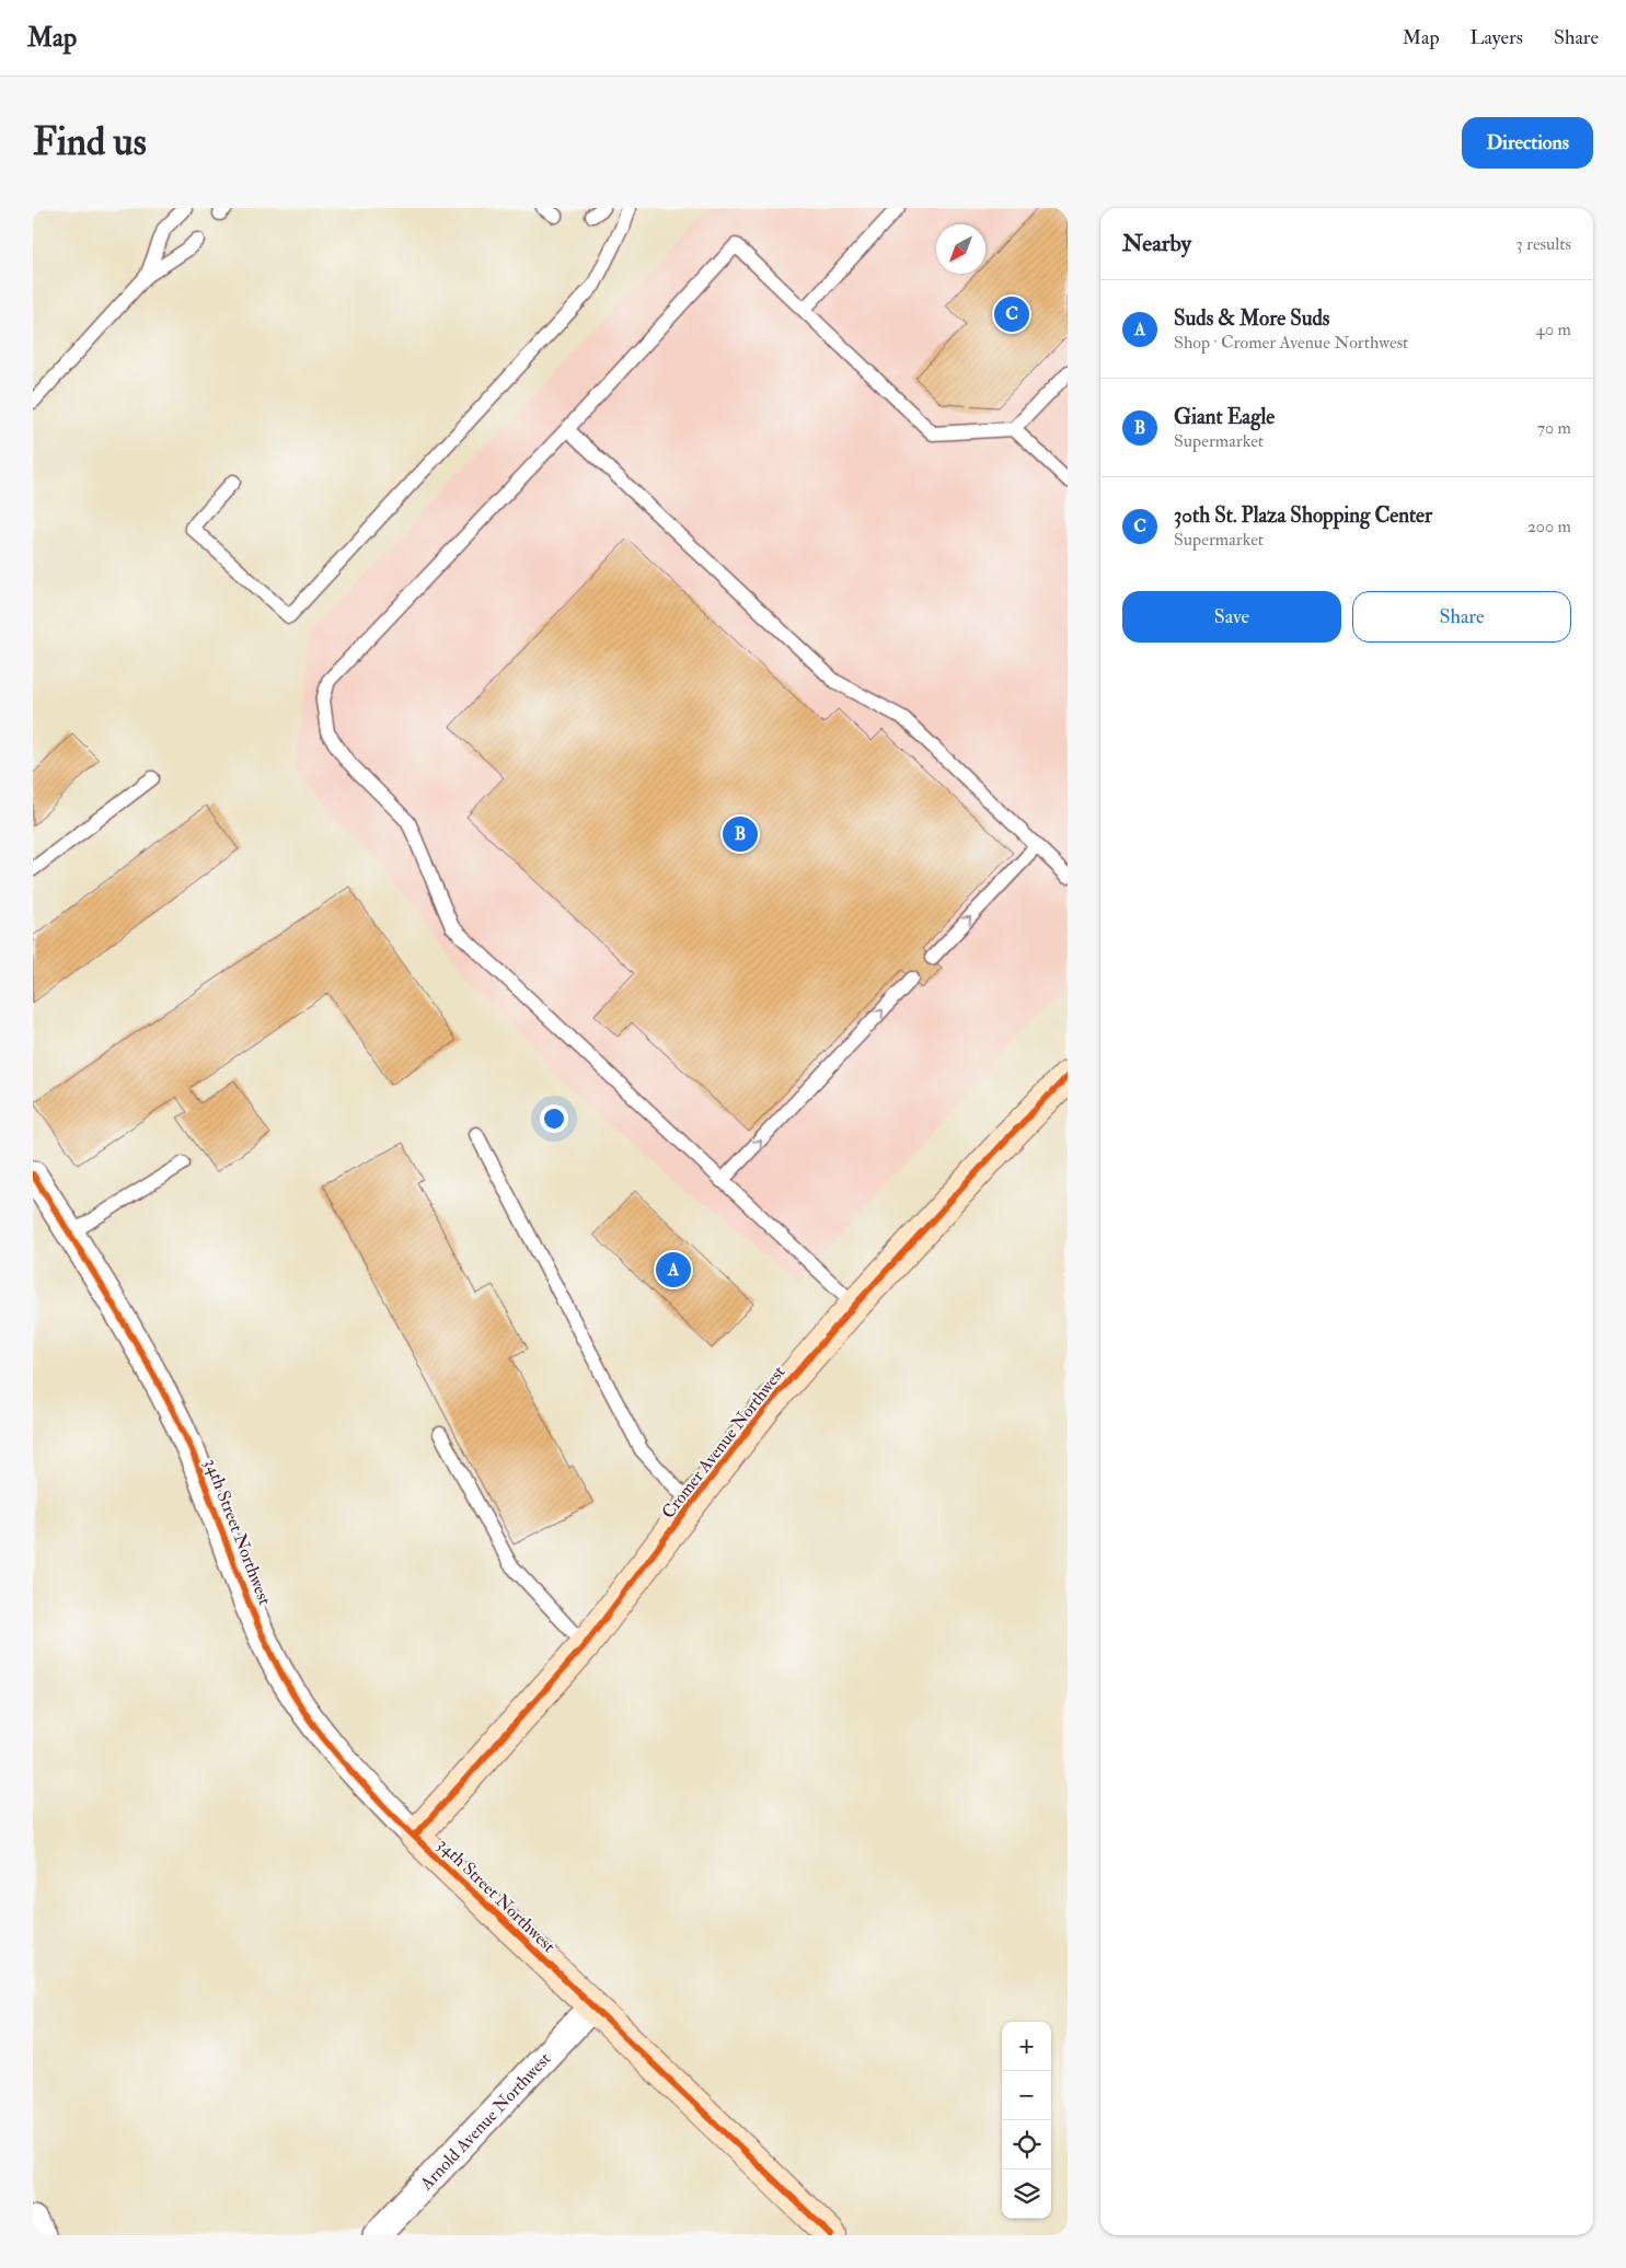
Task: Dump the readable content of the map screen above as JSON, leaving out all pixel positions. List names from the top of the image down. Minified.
{"streets":{"street":["Cromer Avenue Northwest","34th Street Northwest","Arnold Avenue Northwest"]},"crossings":[["Cromer Avenue Northwest","34th Street Northwest"],["34th Street Northwest","Arnold Avenue Northwest"]],"north":"bottom left","page":{"header":"Map","nav":["Map","Layers","Share"],"buttons":["Directions",["Save","Share"]],"title":"Find us","heading":["Nearby","3 results"],"list":[{"mark":"A","name":"Suds & More Suds","note":"Shop · Cromer Avenue Northwest","value":"40 m"},{"mark":"B","name":"Giant Eagle","note":"Supermarket","value":"70 m"},{"mark":"C","name":"30th St. Plaza Shopping Center","note":"Supermarket","value":"200 m"}],"pins":["C","B","A"],"map_buttons":["+","−"]}}
